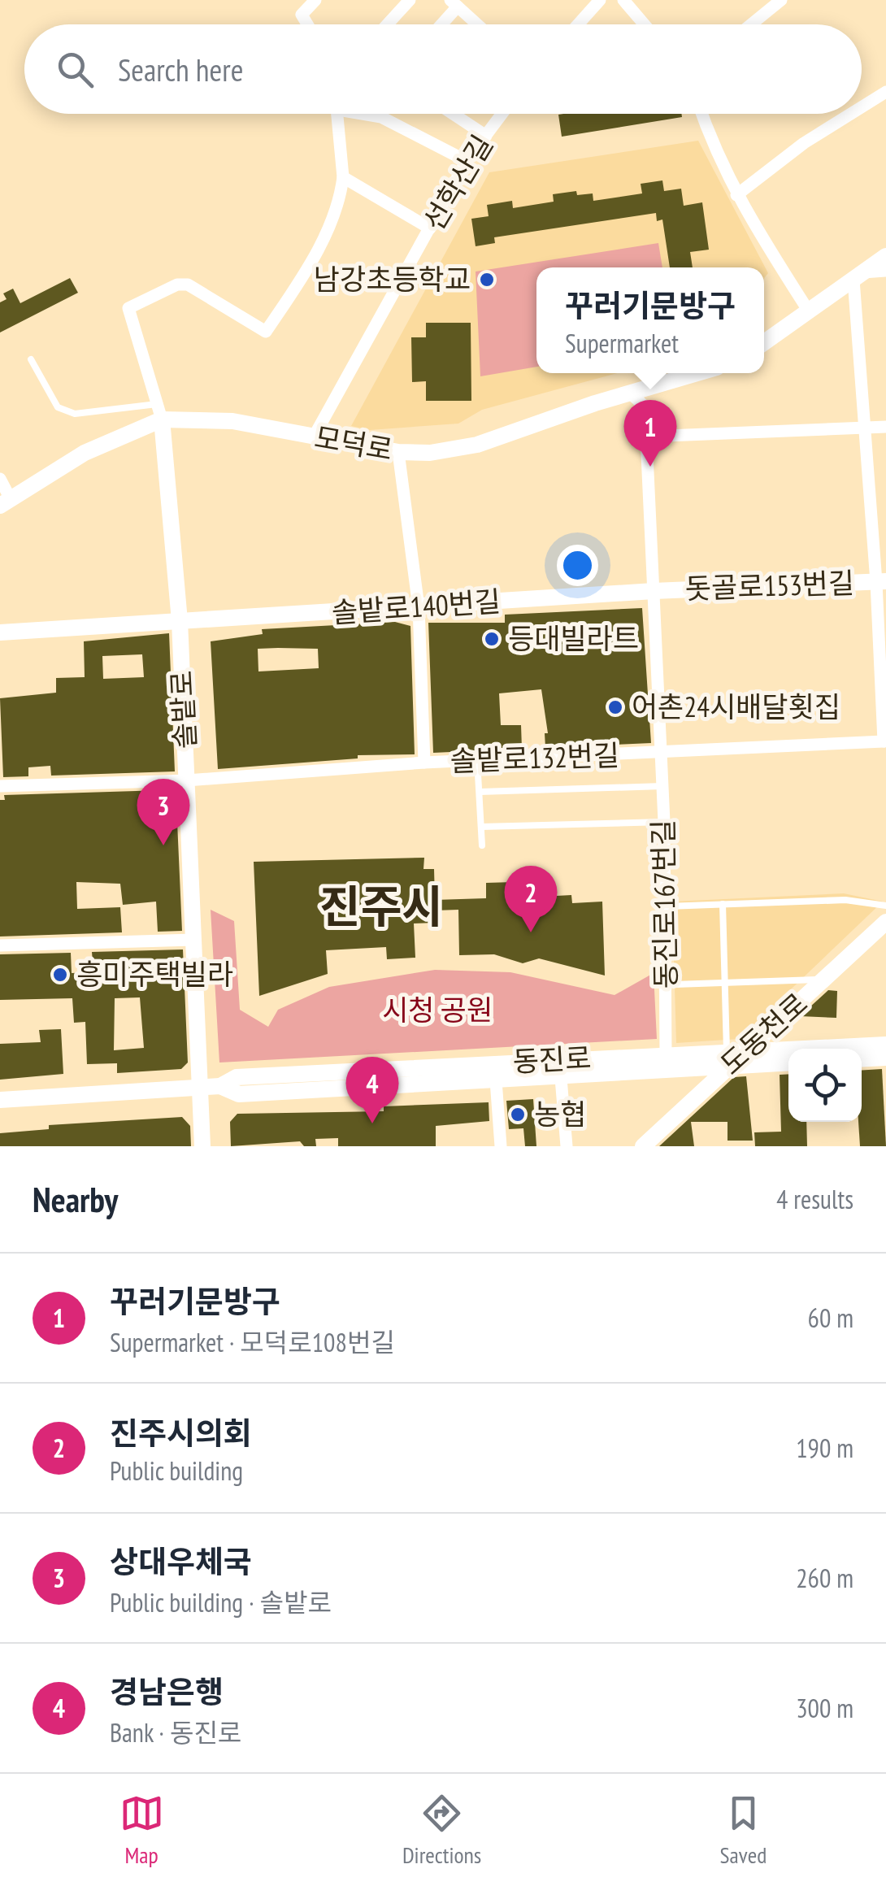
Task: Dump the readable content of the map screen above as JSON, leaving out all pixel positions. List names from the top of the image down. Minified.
{"streets":{"street":["선학산길","모덕로","돗골로153번길","솔밭로140번길","솔밭로","솔밭로132번길","동진로167번길","도동천로","동진로"]},"crossings":[["선학산길","모덕로"],["모덕로","솔밭로"],["모덕로","동진로167번길"],["돗골로153번길","솔밭로140번길"],["돗골로153번길","동진로167번길"],["솔밭로140번길","솔밭로"],["솔밭로140번길","동진로167번길"],["솔밭로","솔밭로132번길"],["솔밭로","동진로"],["솔밭로132번길","동진로167번길"],["동진로167번길","동진로"],["도동천로","동진로"]],"districts":["진주시"],"parks":["시청 공원"],"places":["남강초등학교","등대빌라트","어촌24시배달횟집","흥미주택빌라","농협"],"page":{"search":"Search here","popup":["꾸러기문방구","Supermarket"],"pins":["1","3","2","4"],"heading":["Nearby","4 results"],"list":[{"mark":"1","name":"꾸러기문방구","note":"Supermarket · 모덕로108번길","value":"60 m"},{"mark":"2","name":"진주시의회","note":"Public building","value":"190 m"},{"mark":"3","name":"상대우체국","note":"Public building · 솔밭로","value":"260 m"},{"mark":"4","name":"경남은행","note":"Bank · 동진로","value":"300 m"}],"nav":["Map","Directions","Saved"]}}
